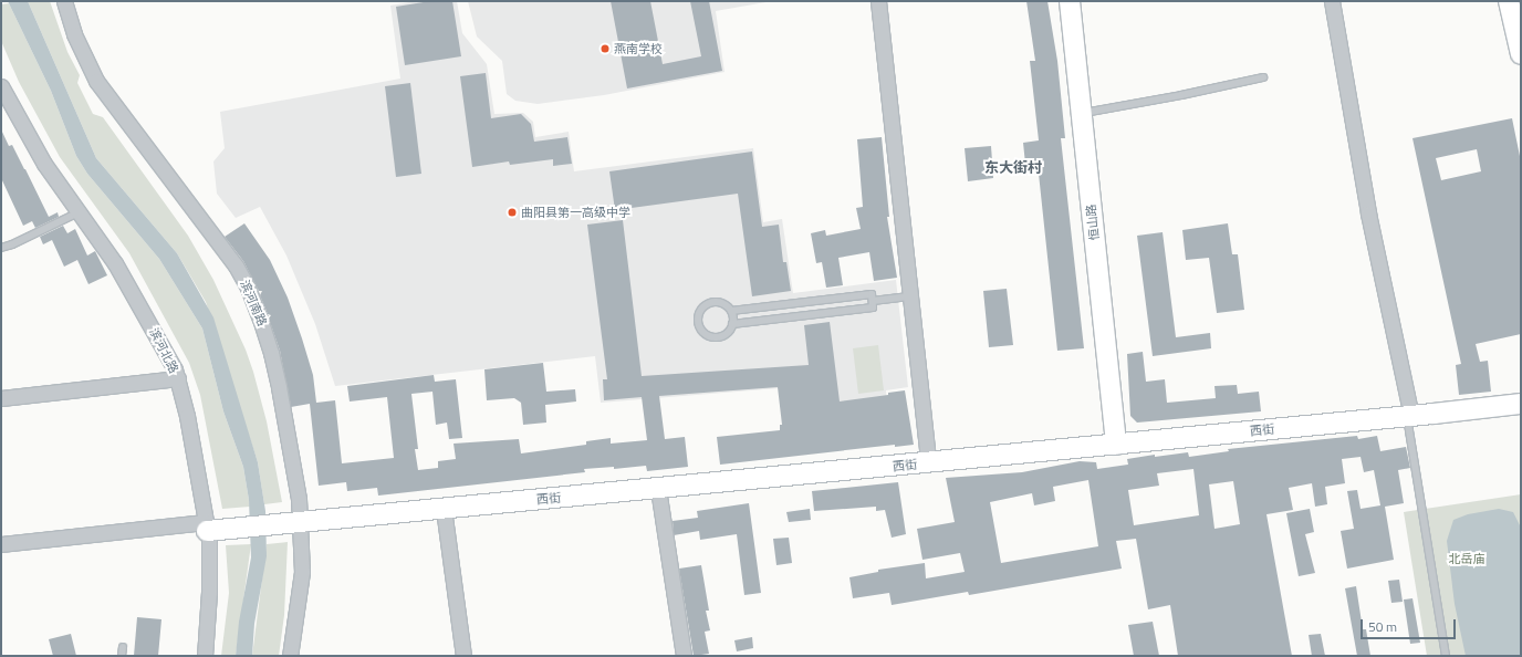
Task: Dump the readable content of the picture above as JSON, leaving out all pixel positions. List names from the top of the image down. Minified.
{"streets":{"street":["恒山路","滨河南路","滨河北路","西街"]},"crossings":[["恒山路","西街"],["滨河南路","西街"],["滨河北路","西街"]],"districts":["东大街村"],"parks":["北岳庙"],"places":["燕南学校","曲阳县第一高级中学"],"scale_bar":"50 m"}
